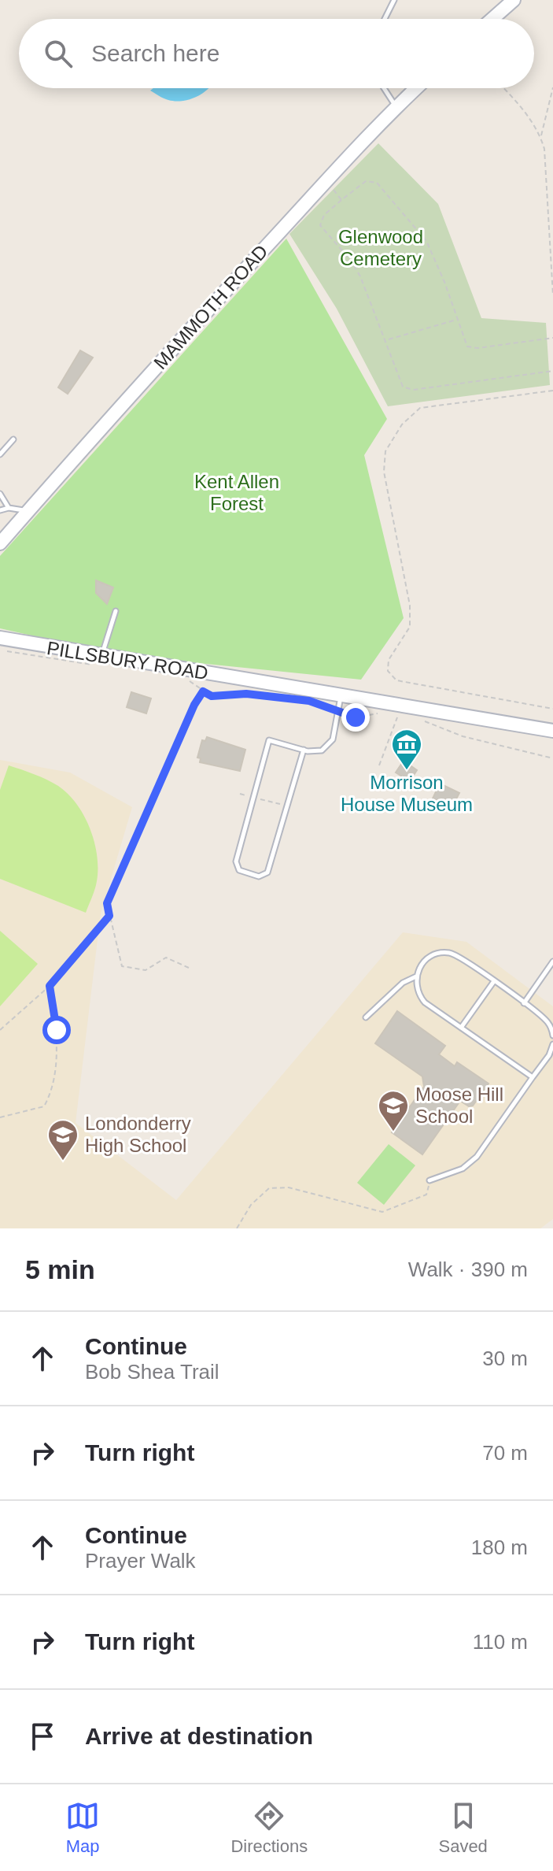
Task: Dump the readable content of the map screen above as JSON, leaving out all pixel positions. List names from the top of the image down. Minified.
{"streets":{"main road":["MAMMOTH ROAD","PILLSBURY ROAD"]},"parks":["Glenwood Cemetery","Kent Allen Forest"],"places":{"museum":["Morrison House Museum"],"school or university":["Moose Hill School","Londonderry High School"]},"page":{"search":"Search here","heading":["5 min","Walk · 390 m"],"list":[["Continue","Bob Shea Trail","30 m"],["Turn right","70 m"],["Continue","Prayer Walk","180 m"],["Turn right","110 m"],"Arrive at destination"],"nav":["Map","Directions","Saved"]}}
